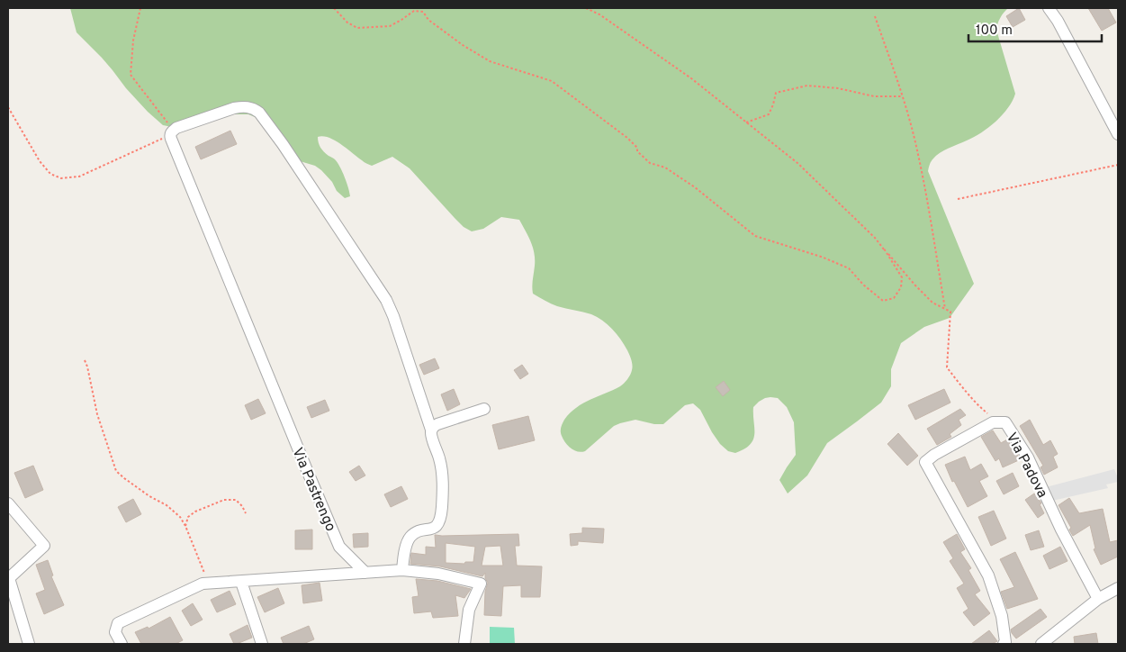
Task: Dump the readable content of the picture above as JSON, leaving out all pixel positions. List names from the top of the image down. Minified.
{"streets":{"street":["Via Padova","Via Pastrengo"]},"scale_bar":"100 m"}
